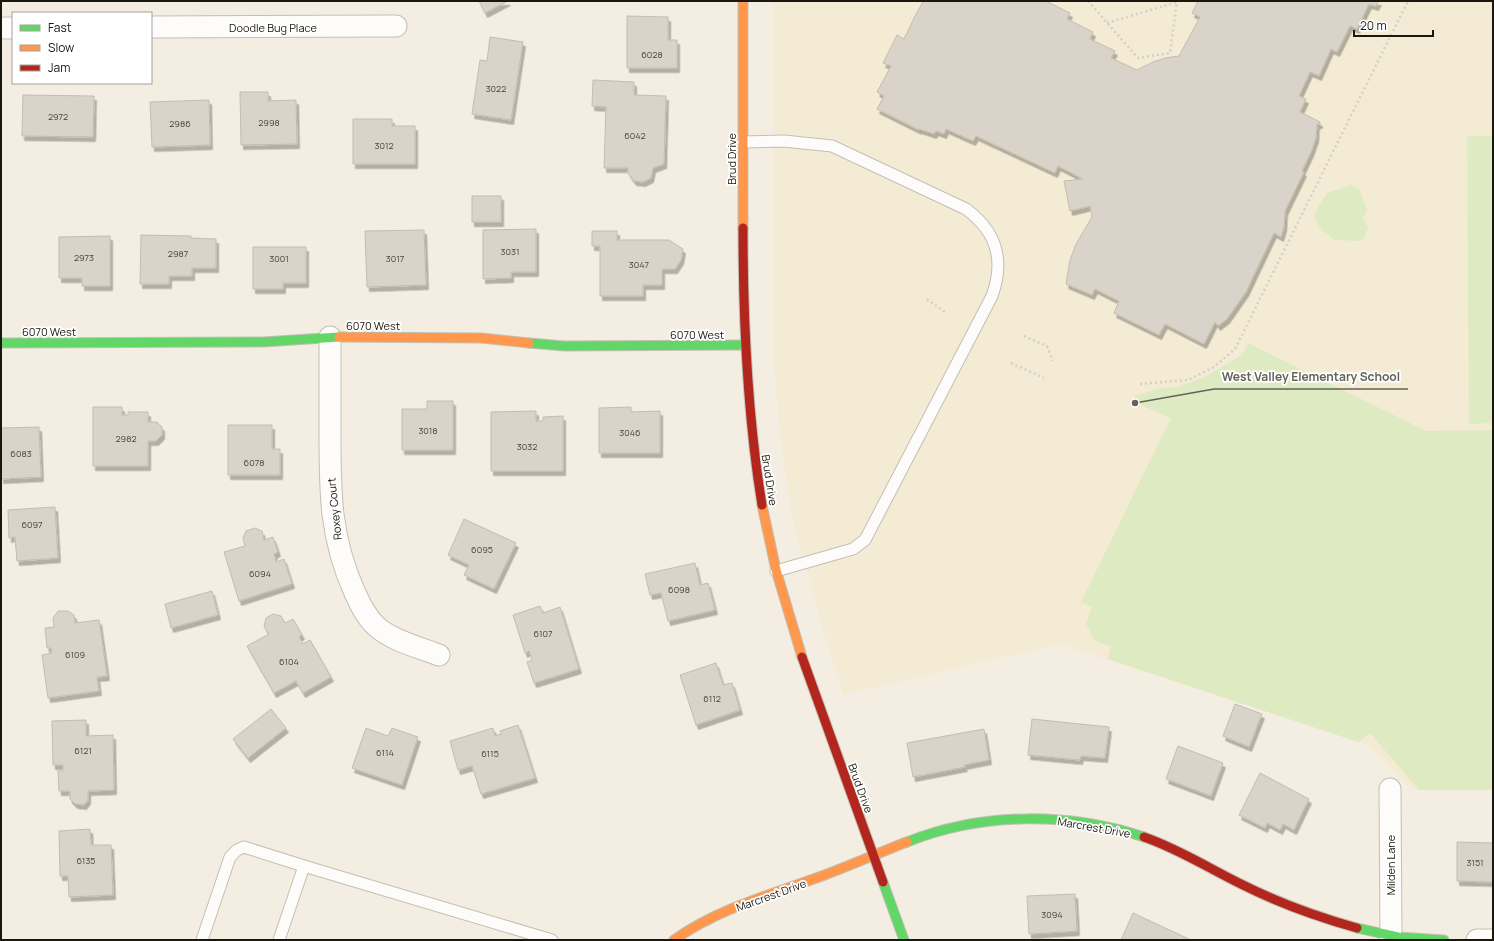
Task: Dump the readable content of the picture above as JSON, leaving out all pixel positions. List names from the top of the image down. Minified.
{"streets":{"street":["Doodle Bug Place","Brud Drive","6070 West","Roxey Court","Marcrest Drive","Milden Lane"]},"crossings":[["Brud Drive","6070 West"],["Brud Drive","Marcrest Drive"],["6070 West","Roxey Court"],["Marcrest Drive","Milden Lane"]],"places":["West Valley Elementary School"],"house_numbers":["6028","3022","2972","2998","2986","6042","3012","3031","2987","2973","3001","3017","3047","3018","3046","2982","3032","6083","6078","6097","6095","6094","6098","6107","6109","6104","6112","6121","6114","6115","6135","3151","3094"],"legend":["Fast","Slow","Jam"],"scale_bar":"20 m"}
